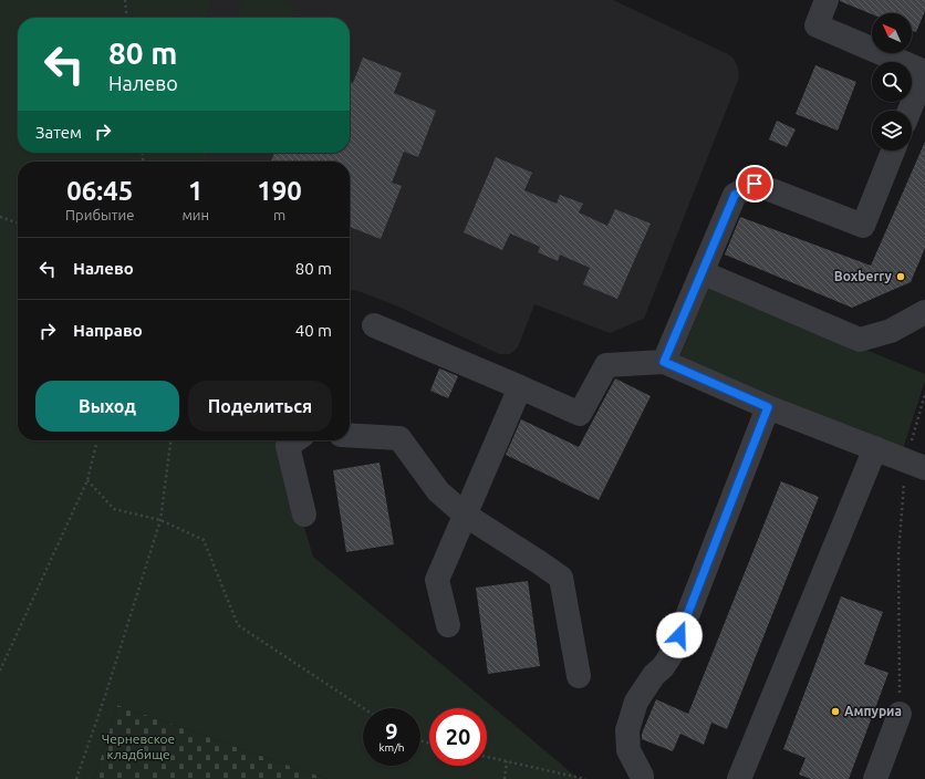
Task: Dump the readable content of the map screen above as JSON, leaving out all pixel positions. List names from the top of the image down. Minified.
{"parks":["Черневское кладбище"],"places":["Boxberry","Ампуриа"],"north":"top left","page":{"turn":["80 m","Налево"],"then":"Затем","eta":["06:45","Прибытие","1","мин","190","m"],"list":[{"name":"Налево","value":"80 m"},{"name":"Направо","value":"40 m"}],"buttons":["Выход","Поделиться"],"speed":"9 km/h","limit":"20"}}
